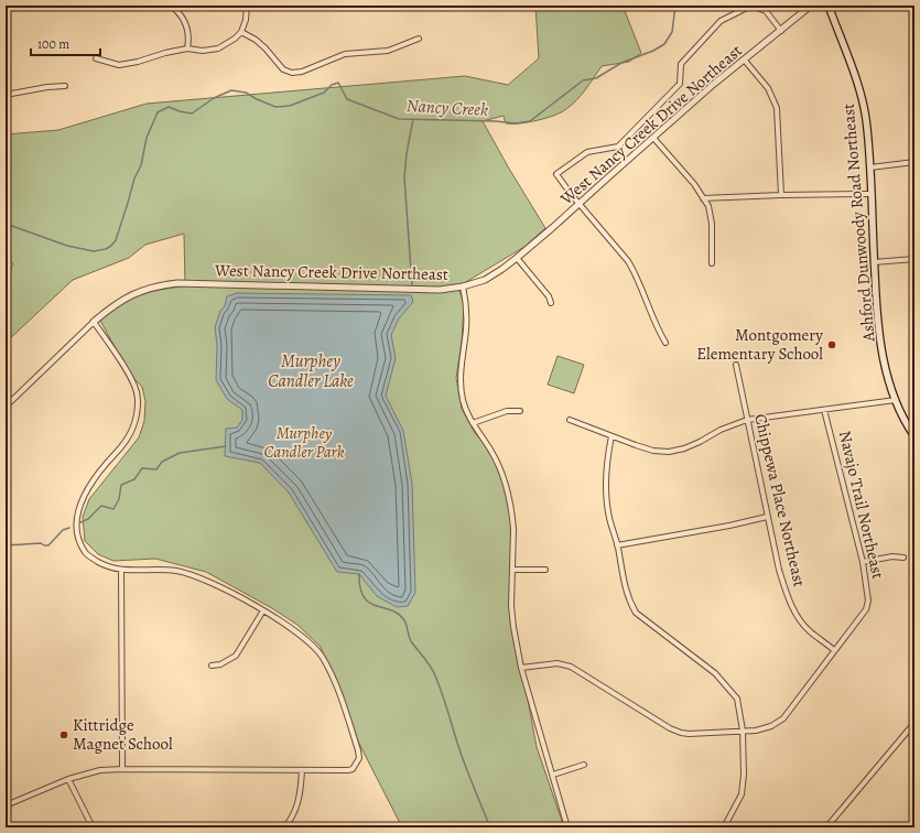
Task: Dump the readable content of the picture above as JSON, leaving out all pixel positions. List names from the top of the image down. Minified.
{"streets":{"main road":["Ashford Dunwoody Road Northeast"],"street":["West Nancy Creek Drive Northeast","Chippewa Place Northeast","Navajo Trail Northeast"]},"crossings":[["Chippewa Place Northeast","Navajo Trail Northeast"]],"water":["Nancy Creek","Murphey Candler Lake"],"parks":["Murphey Candler Park"],"places":["Montgomery Elementary School","Kittridge Magnet School"],"scale_bar":"100 m"}
